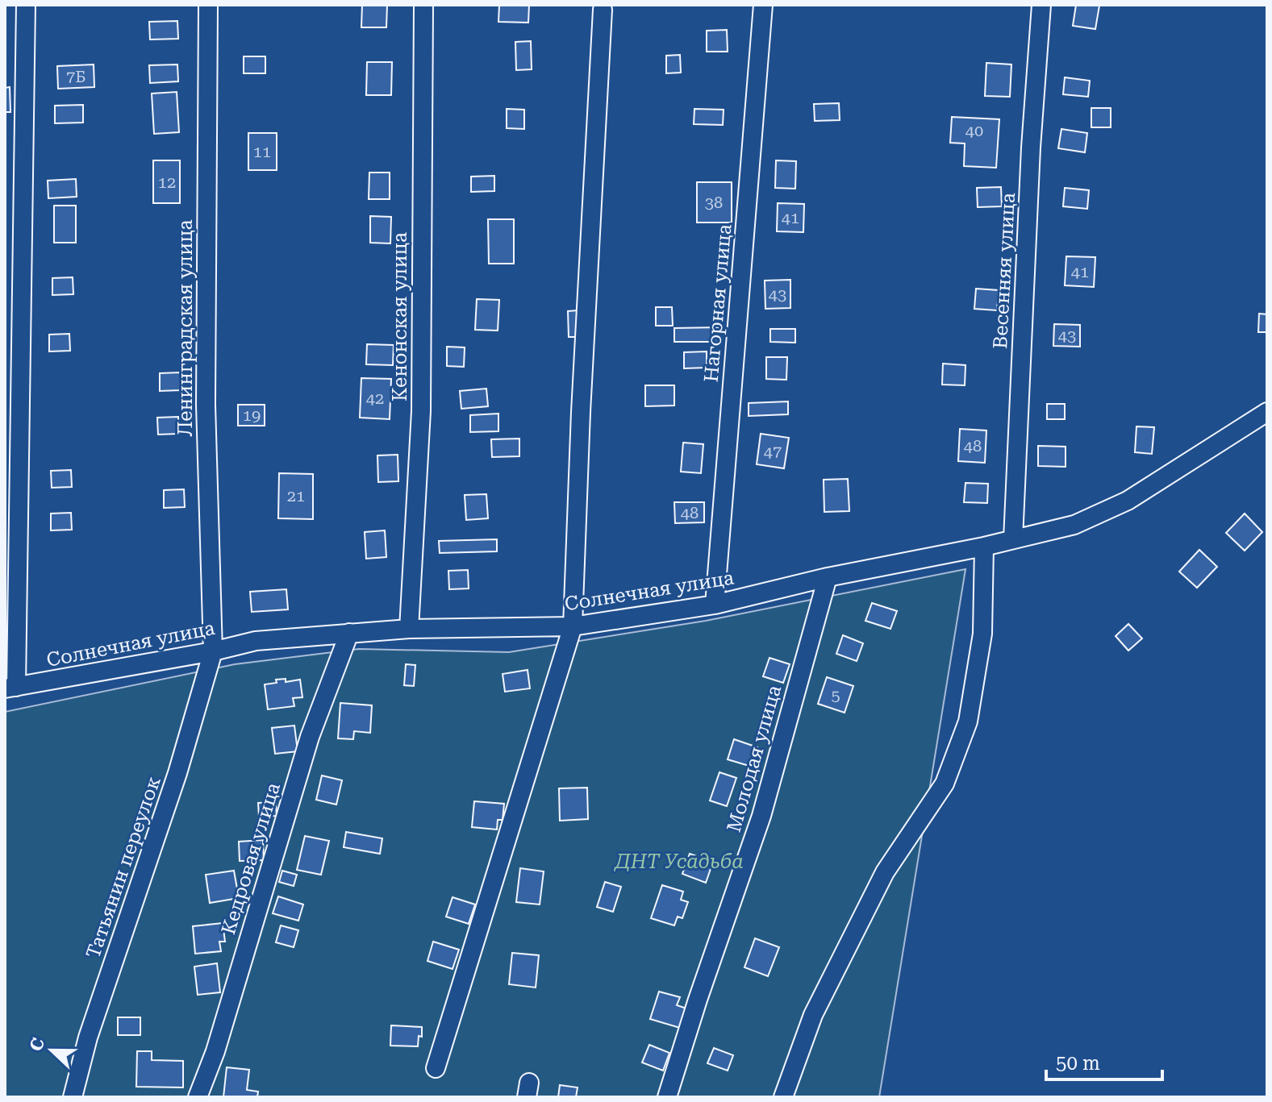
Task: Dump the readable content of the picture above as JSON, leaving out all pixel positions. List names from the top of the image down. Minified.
{"streets":{"street":["Весенняя улица","Нагорная улица","Кенонская улица","Ленинградская улица","Солнечная улица","Молодая улица","Кедровая улица","Татьянин переулок"]},"crossings":[["Весенняя улица","Солнечная улица"],["Нагорная улица","Солнечная улица"],["Кенонская улица","Солнечная улица"],["Ленинградская улица","Солнечная улица"],["Ленинградская улица","Татьянин переулок"],["Солнечная улица","Молодая улица"],["Солнечная улица","Кедровая улица"],["Солнечная улица","Татьянин переулок"]],"parks":["ДНТ Усадьба"],"house_numbers":["7Б","40","11","12","38","41","41","43","43","42","19","48","47","21","48","5"],"scale_bar":"50 m","north":"left"}
